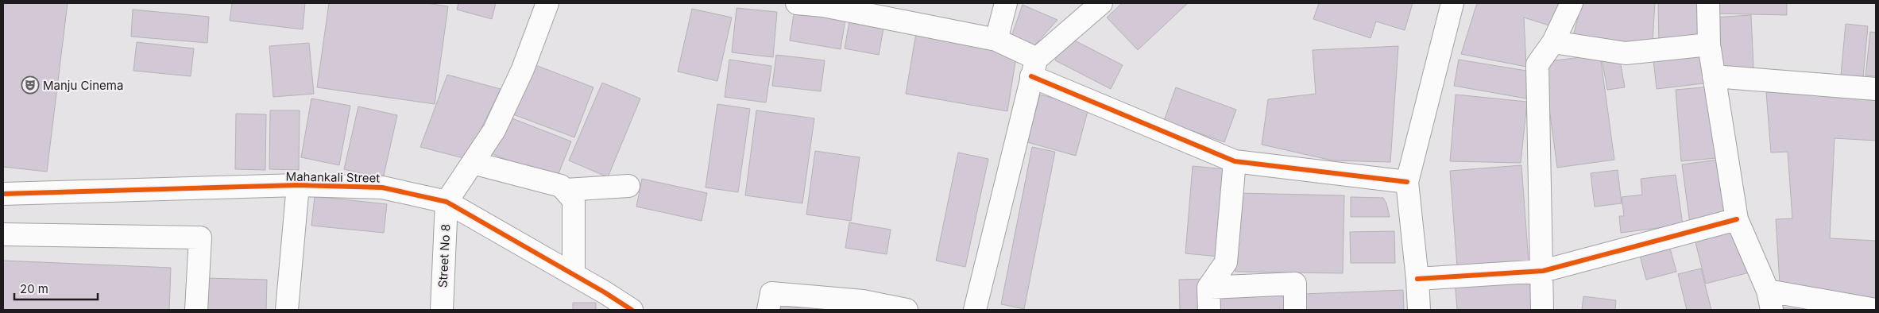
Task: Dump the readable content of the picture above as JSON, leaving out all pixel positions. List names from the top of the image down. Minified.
{"streets":{"street":["Mahankali Street","Street No 8"]},"crossings":[["Mahankali Street","Street No 8"]],"places":{"theatre":["Manju Cinema"]},"scale_bar":"20 m"}
